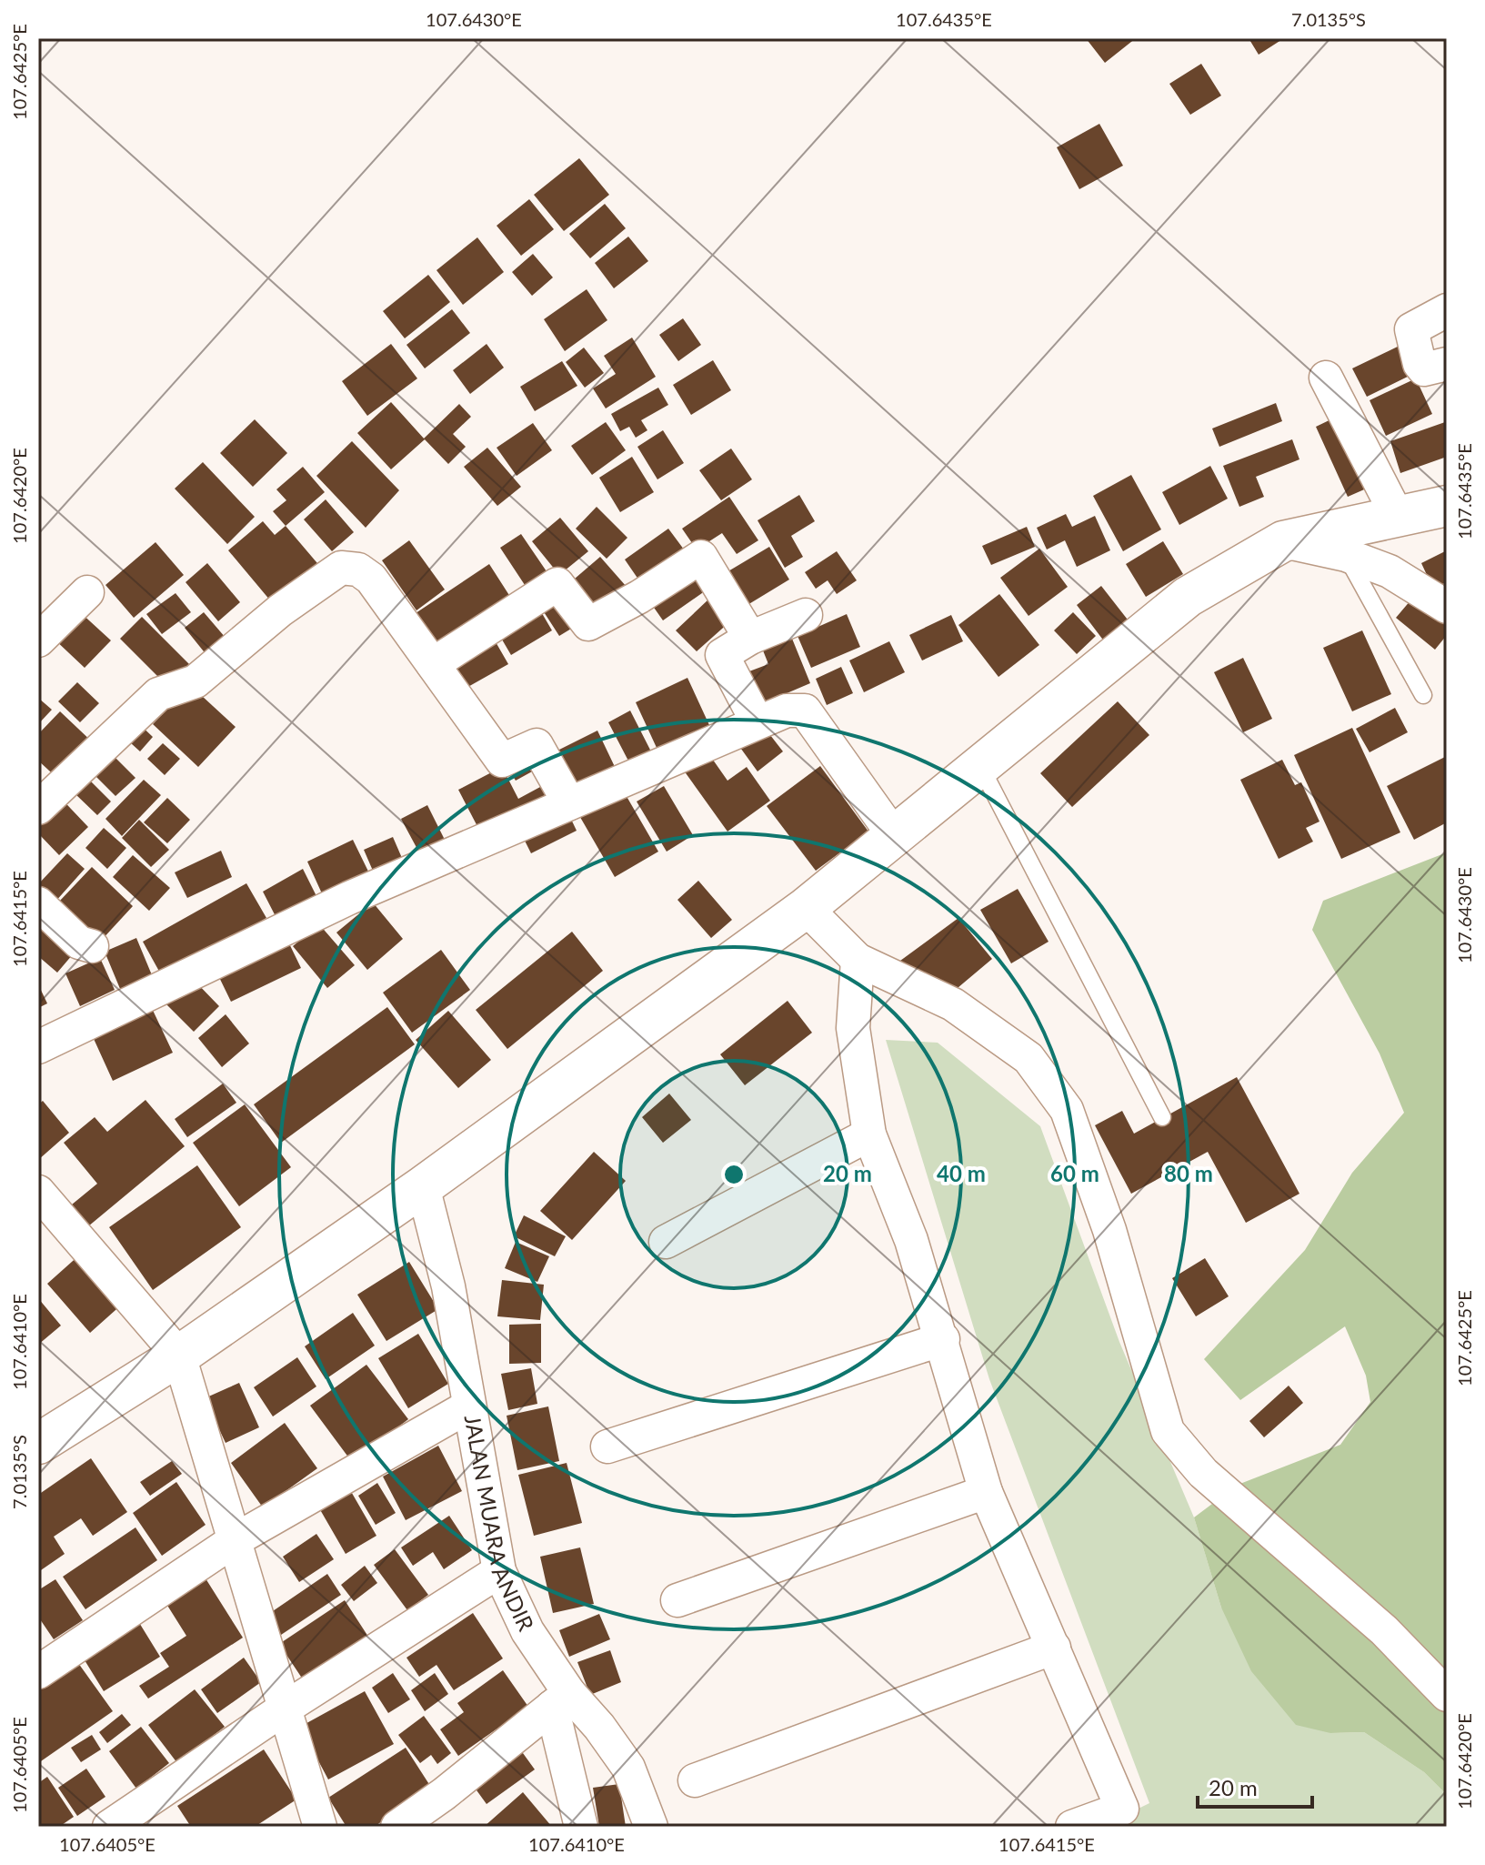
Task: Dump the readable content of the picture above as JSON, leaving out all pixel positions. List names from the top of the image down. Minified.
{"streets":{"street":["JALAN MUARA ANDIR"]},"scale_bar":"20 m","coordinates":["107.6430°E","107.6435°E","7.0135°S","107.6425°E","107.6420°E","107.6415°E","107.6410°E","107.6405°E"],"rings":["20 m","40 m","60 m","80 m"]}
